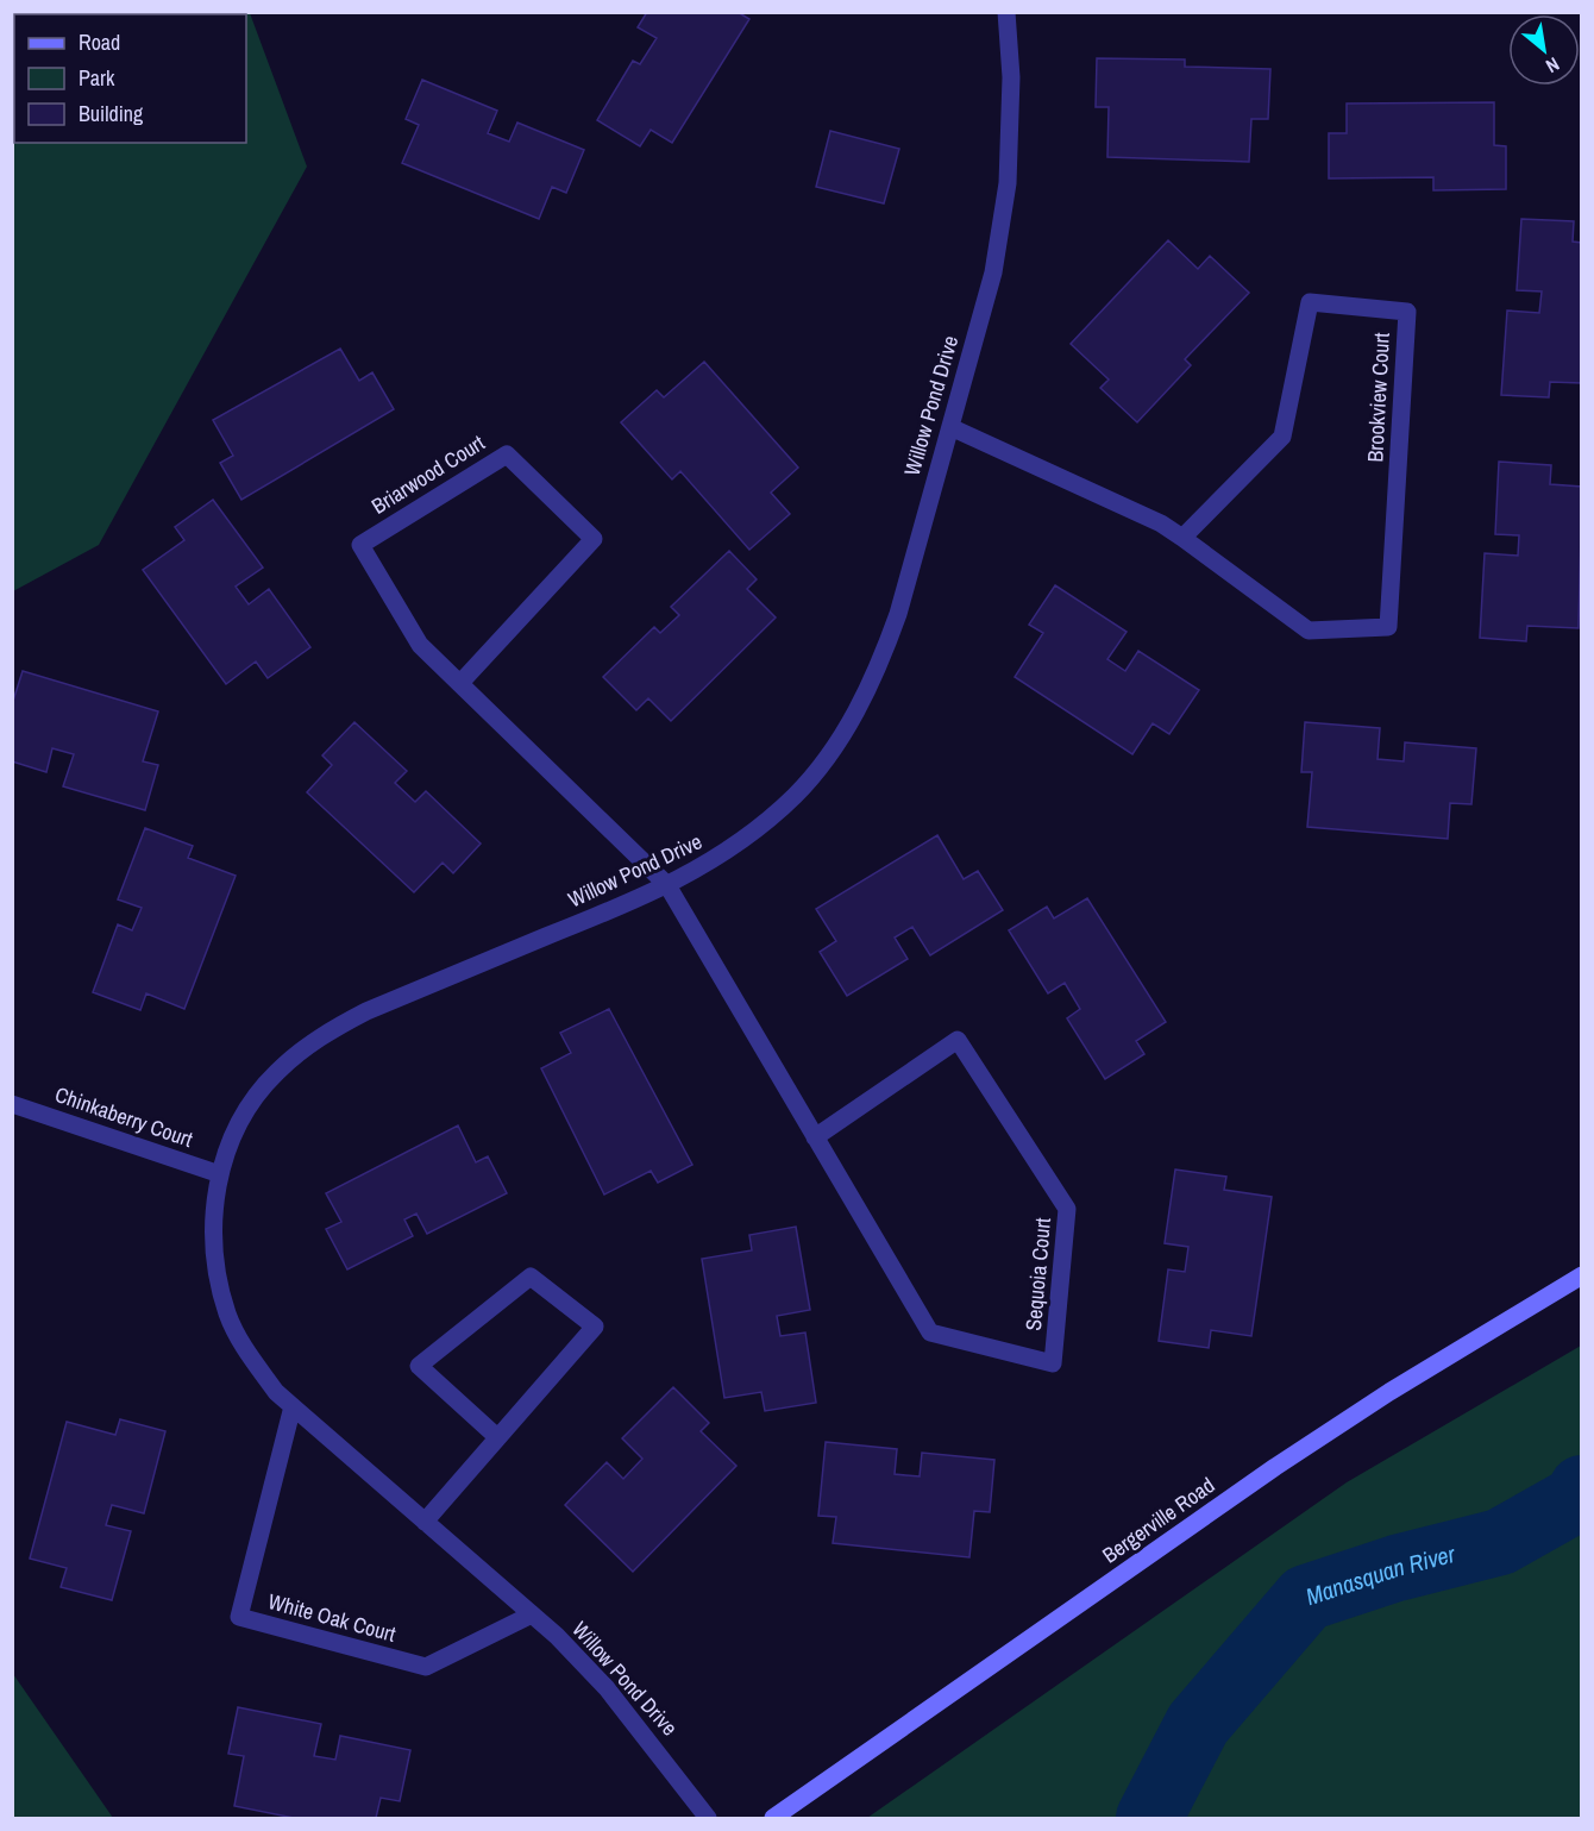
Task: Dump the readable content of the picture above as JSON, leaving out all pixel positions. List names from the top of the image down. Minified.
{"streets":{"street":["Brookview Court","Willow Pond Drive","Briarwood Court","Chinkaberry Court","Sequoia Court","Bergerville Road","White Oak Court"]},"crossings":[["Brookview Court","Willow Pond Drive"],["Willow Pond Drive","Briarwood Court"],["Willow Pond Drive","Chinkaberry Court"],["Willow Pond Drive","Sequoia Court"],["Willow Pond Drive","White Oak Court"],["Briarwood Court","Sequoia Court"]],"water":["Manasquan River"],"legend":["Road","Park","Building"],"north":"bottom right"}
